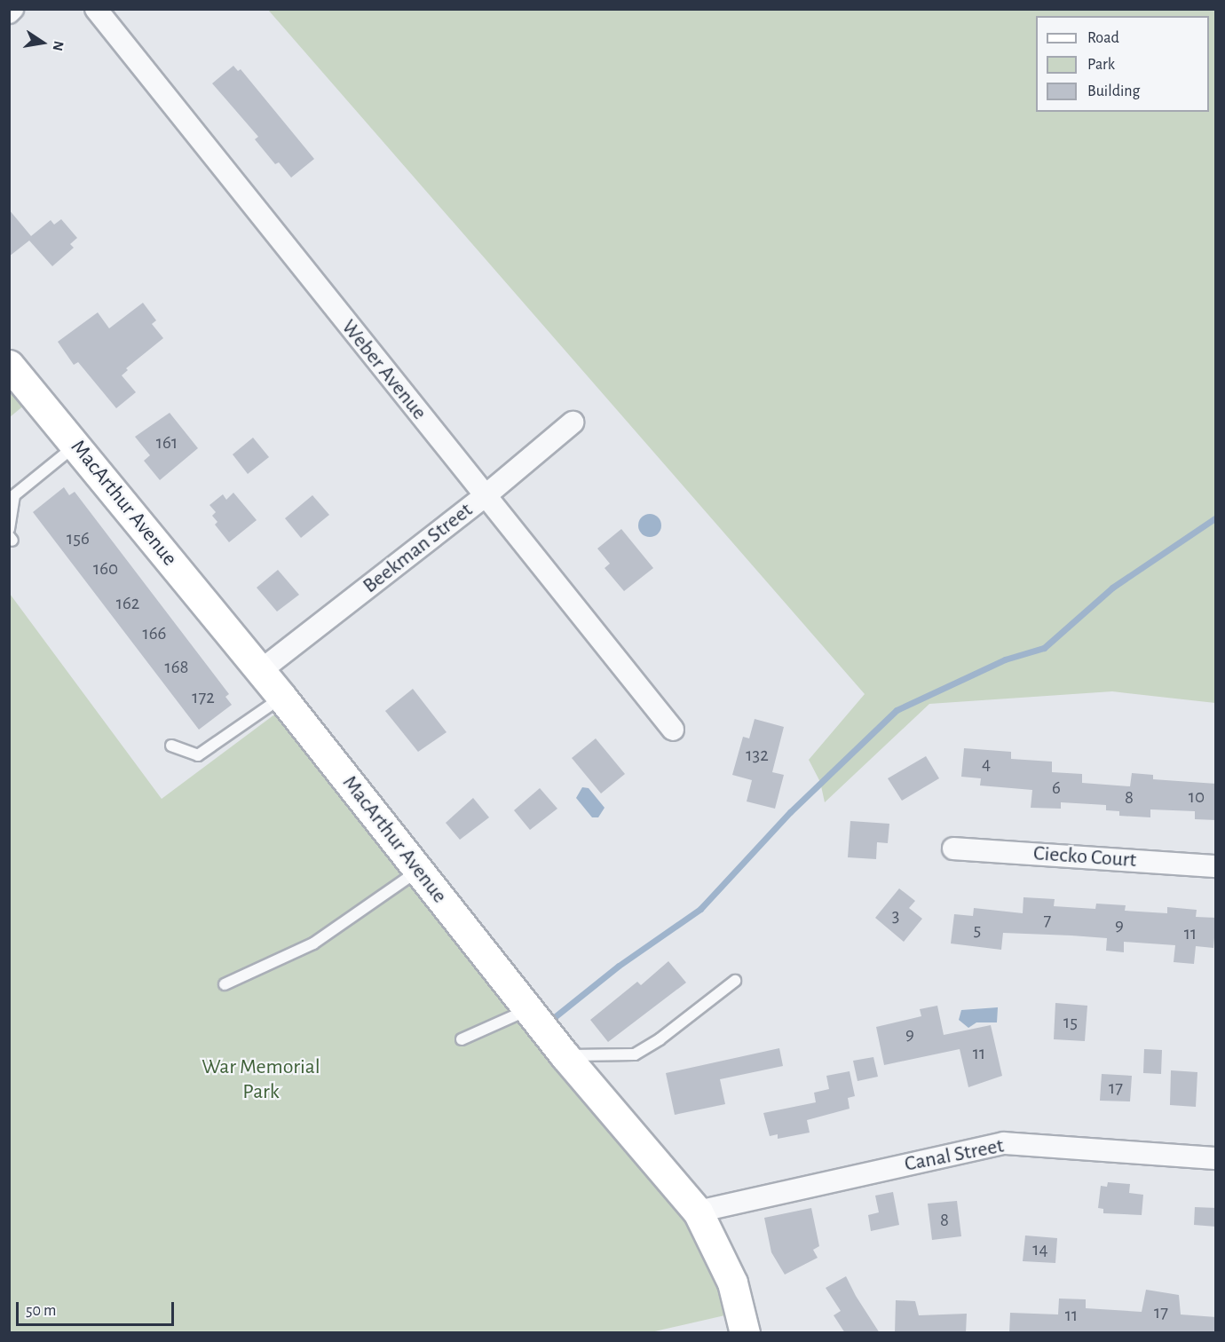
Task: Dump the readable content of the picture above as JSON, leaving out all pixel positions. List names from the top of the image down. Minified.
{"streets":{"street":["Weber Avenue","MacArthur Avenue","Beekman Street","Ciecko Court","Canal Street"]},"crossings":[["Weber Avenue","Beekman Street"],["MacArthur Avenue","Beekman Street"],["MacArthur Avenue","Canal Street"]],"parks":["War Memorial Park"],"house_numbers":["161","156","160","162","166","168","172","132","4","6","10","8","3","7","9","5","11","15","9","11","17","8","14","17","11"],"legend":["Road","Park","Building"],"scale_bar":"50 m","north":"right"}
